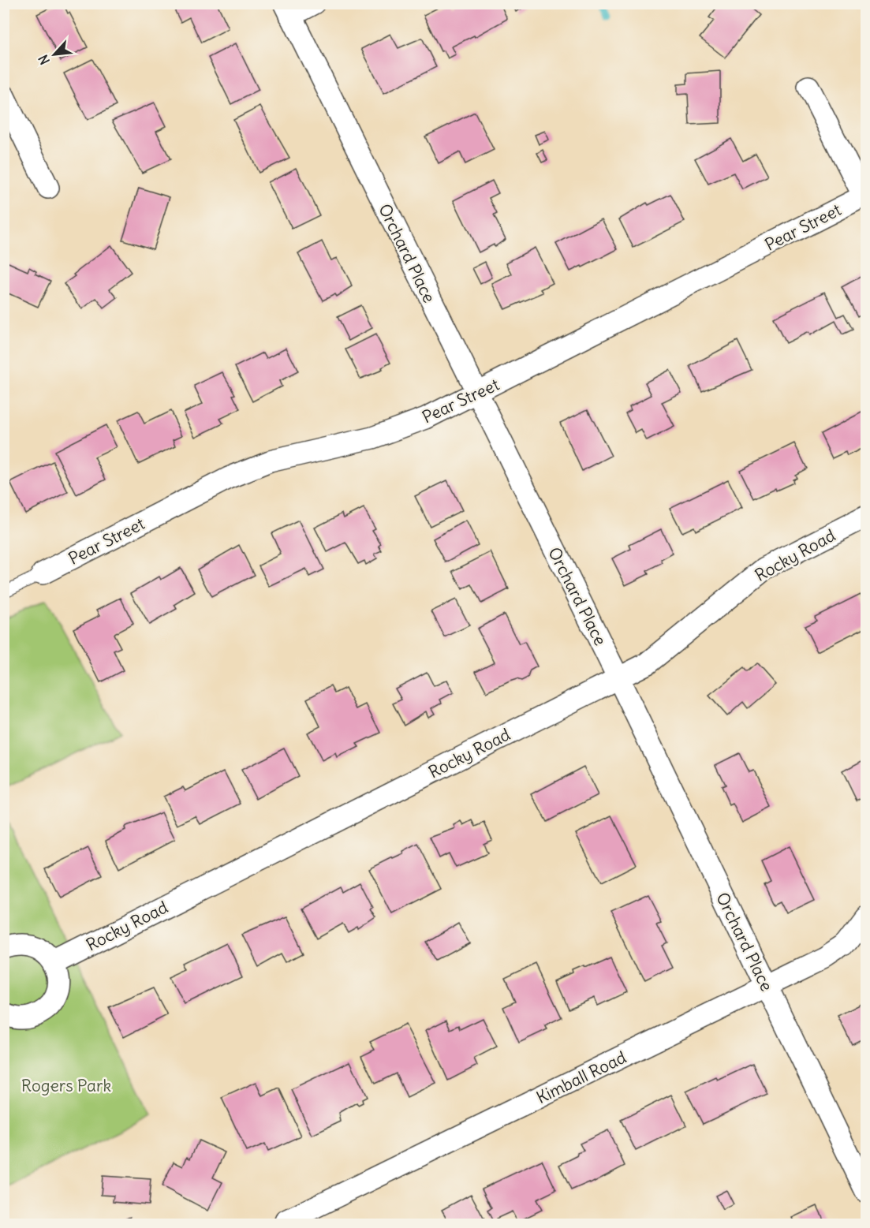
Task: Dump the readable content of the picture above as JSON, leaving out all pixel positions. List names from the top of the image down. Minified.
{"streets":{"street":["Pear Street","Orchard Place","Rocky Road","Kimball Road"]},"crossings":[["Pear Street","Orchard Place"],["Orchard Place","Rocky Road"],["Orchard Place","Kimball Road"]],"parks":["Rogers Park"],"north":"bottom left"}
